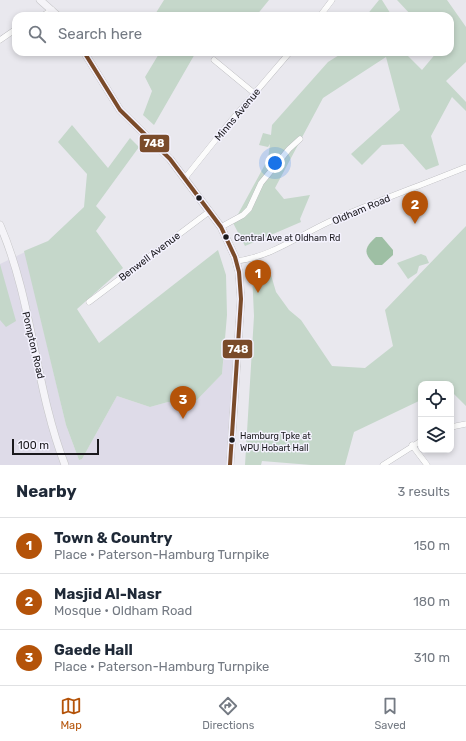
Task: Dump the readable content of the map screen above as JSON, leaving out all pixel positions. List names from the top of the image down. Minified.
{"streets":{"main road":["Pompton Road"],"street":["Minns Avenue","Oldham Road","Benwell Avenue"]},"places":["Central Ave at Oldham Rd","Hamburg Tpke at WPU Hobart Hall"],"lines":["transit line 748"],"scale_bar":"100 m","page":{"search":"Search here","pins":["2","1","3"],"scale":"100 m","heading":["Nearby","3 results"],"list":[{"mark":"1","name":"Town & Country","note":"Place · Paterson-Hamburg Turnpike","value":"150 m"},{"mark":"2","name":"Masjid Al-Nasr","note":"Mosque · Oldham Road","value":"180 m"},{"mark":"3","name":"Gaede Hall","note":"Place · Paterson-Hamburg Turnpike","value":"310 m"}],"nav":["Map","Directions","Saved"]}}
